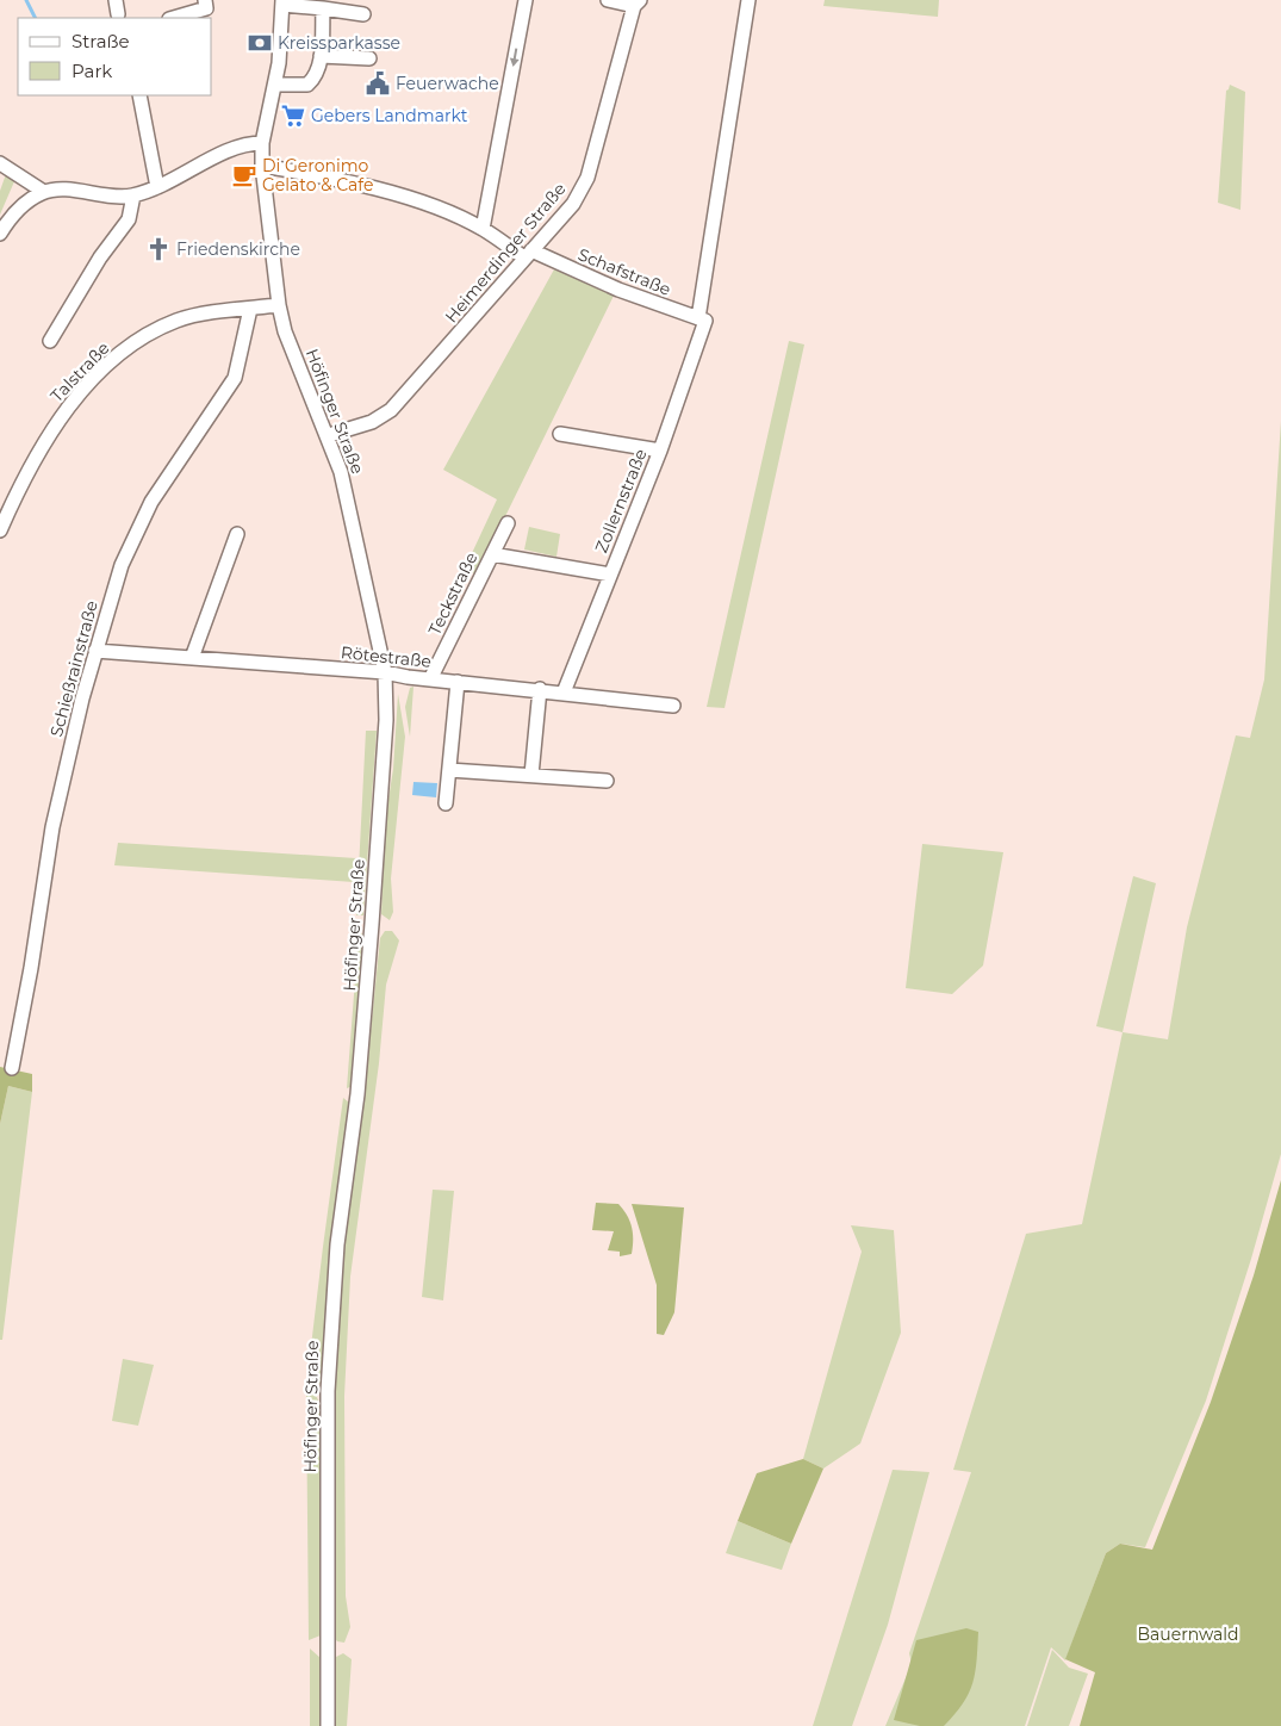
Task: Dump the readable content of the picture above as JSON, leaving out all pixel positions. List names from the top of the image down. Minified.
{"streets":{"street":["Heimerdinger Straße","Schafstraße","Talstraße","Höfinger Straße","Zollernstraße","Teckstraße","Rötestraße","Schießrainstraße"]},"crossings":[["Heimerdinger Straße","Schafstraße"],["Heimerdinger Straße","Höfinger Straße"],["Schafstraße","Höfinger Straße"],["Schafstraße","Zollernstraße"],["Talstraße","Höfinger Straße"],["Talstraße","Schießrainstraße"],["Höfinger Straße","Rötestraße"],["Zollernstraße","Rötestraße"],["Teckstraße","Rötestraße"],["Rötestraße","Schießrainstraße"]],"parks":["Bauernwald"],"places":{"bank":["Kreissparkasse"],"public building":["Feuerwache"],"supermarket":["Gebers Landmarkt"],"cafe":["Di Geronimo Gelato & Cafe"],"church":["Friedenskirche"]},"legend":["Straße","Park"]}
